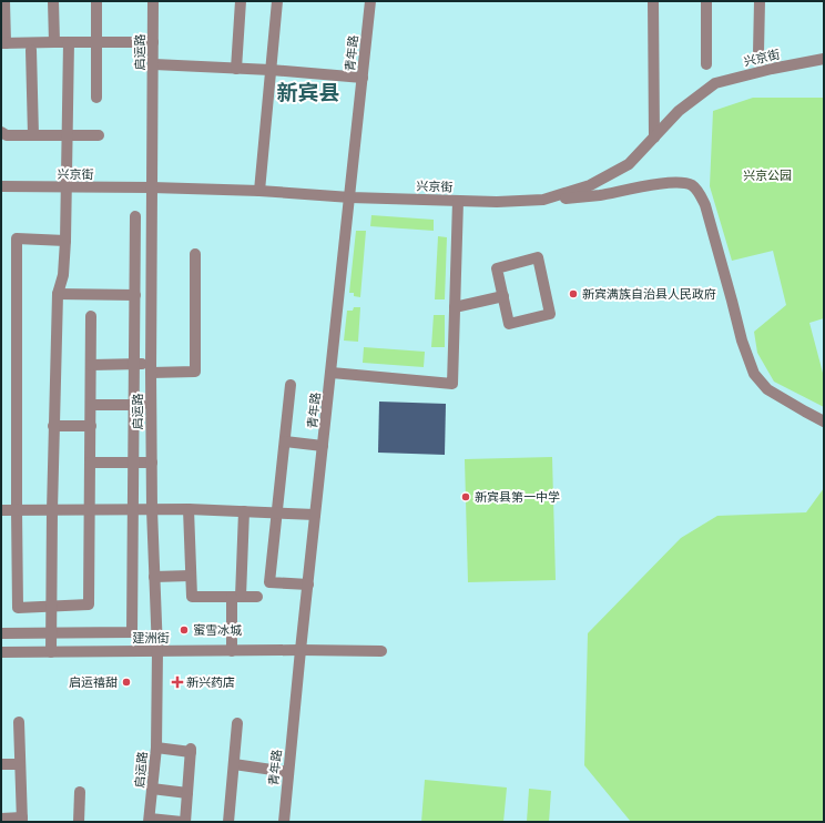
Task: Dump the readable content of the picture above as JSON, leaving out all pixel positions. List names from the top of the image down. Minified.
{"streets":{"street":["启运路","青年路","兴京街","建洲街"]},"crossings":[["启运路","兴京街"],["启运路","建洲街"],["青年路","兴京街"],["青年路","建洲街"]],"districts":["新宾县"],"parks":["兴京公园"],"places":{"other":["新宾满族自治县人民政府","新宾县第一中学","蜜雪冰城","启运禧甜"],"health":["新兴药店"]}}
